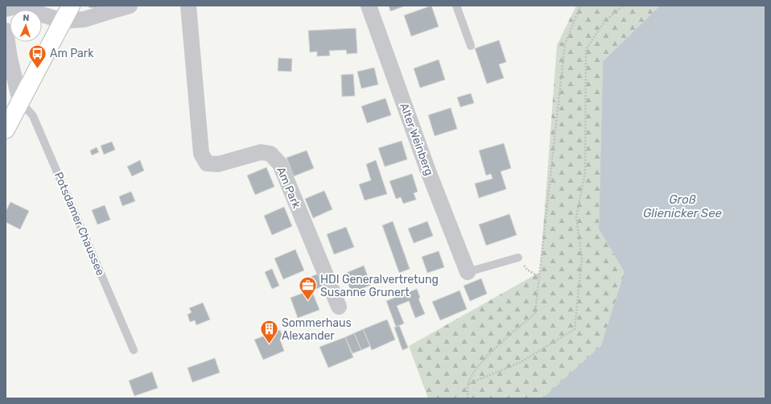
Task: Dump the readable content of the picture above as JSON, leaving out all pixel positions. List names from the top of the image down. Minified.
{"streets":{"street":["Alter Weinberg","Am Park"],"lane":["Potsdamer Chaussee"]},"water":["Groß Glienicker See"],"places":{"bus stop":["Am Park"],"office":["HDI Generalvertretung Susanne Grunert"],"building":["Sommerhaus Alexander"]},"north":"top"}
